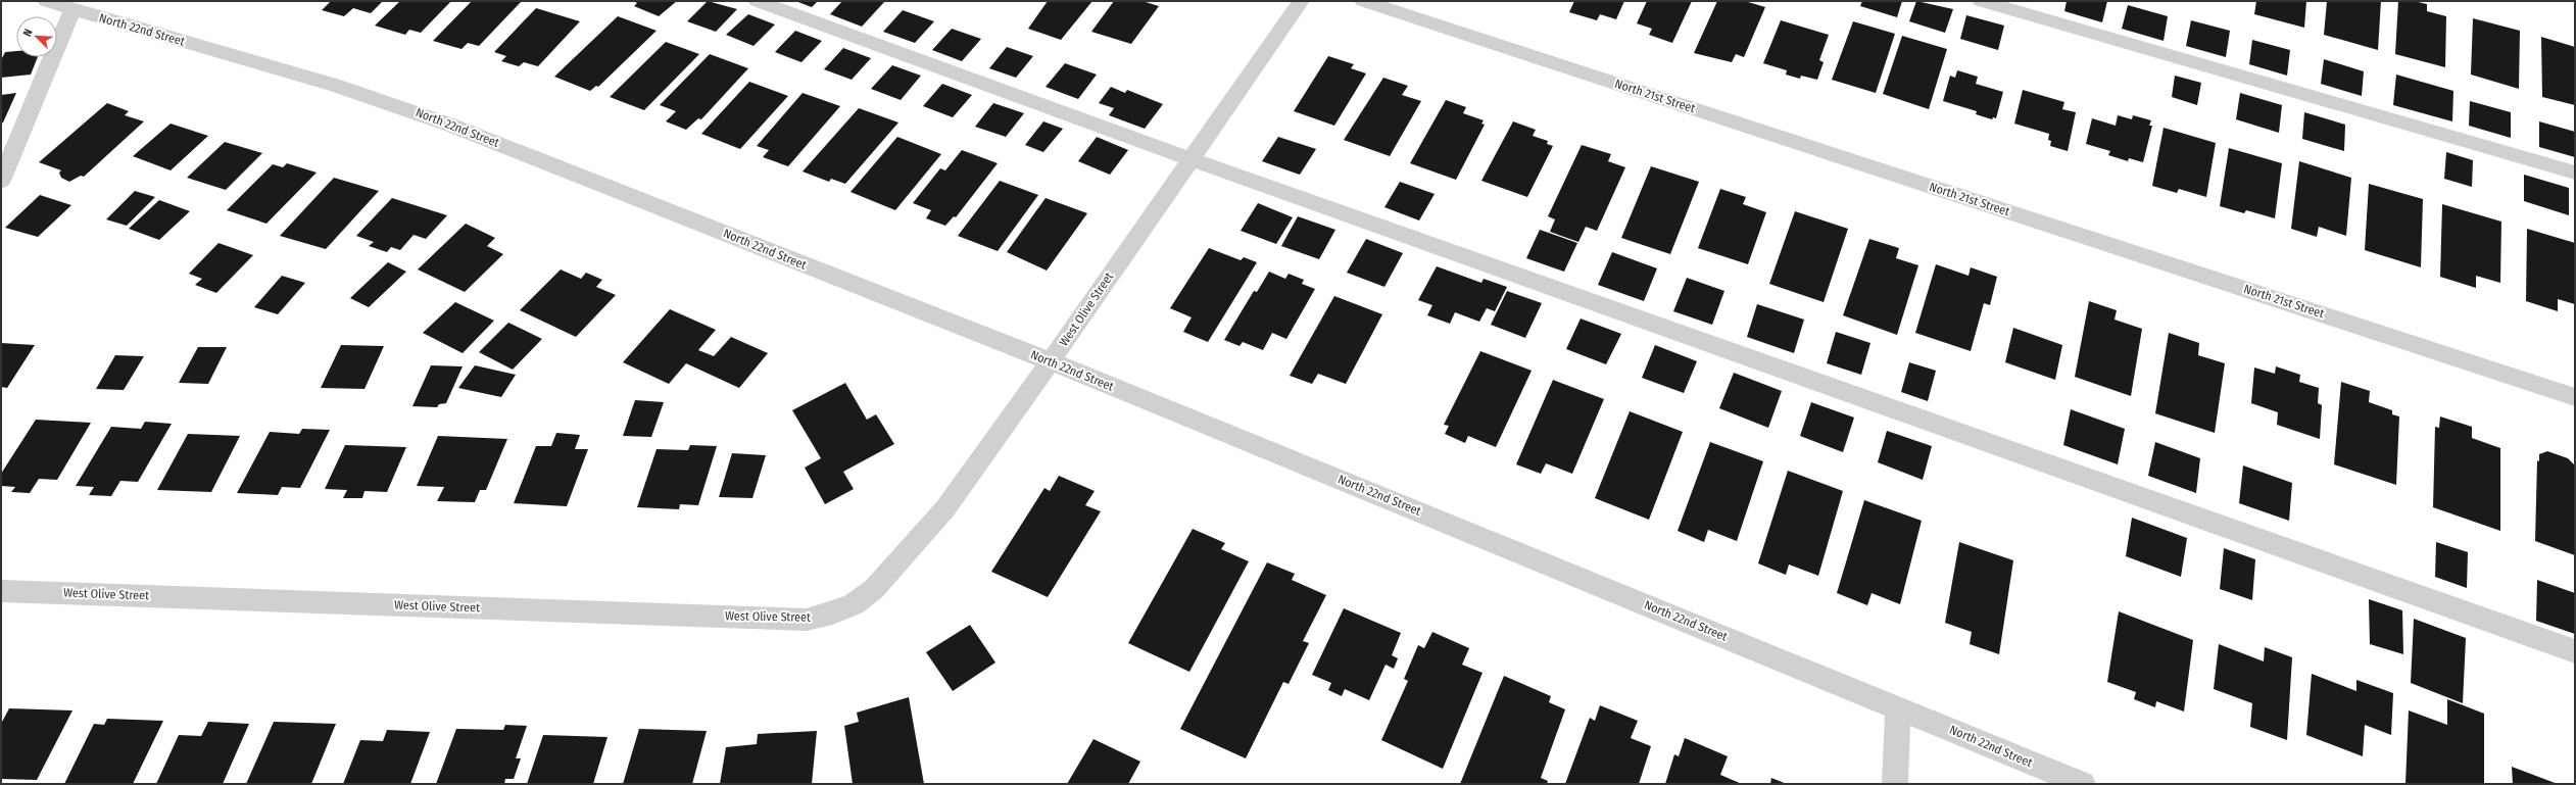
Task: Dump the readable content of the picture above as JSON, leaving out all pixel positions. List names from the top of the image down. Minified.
{"streets":{"street":["North 22nd Street","North 21st Street","West Olive Street"]},"crossings":[["North 22nd Street","West Olive Street"]],"north":"top left"}
